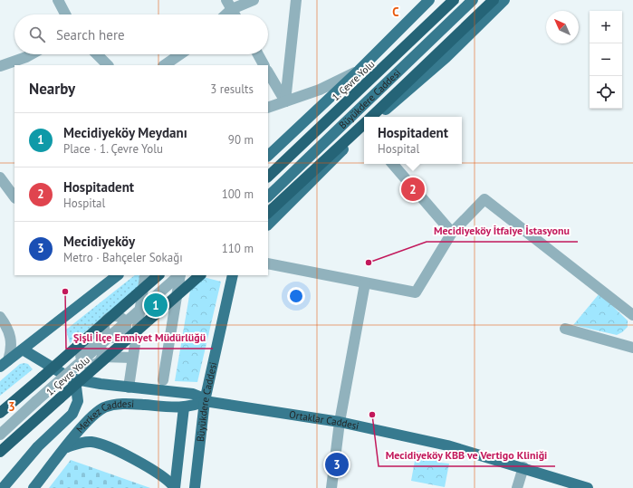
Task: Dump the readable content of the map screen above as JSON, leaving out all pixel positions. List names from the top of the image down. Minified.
{"streets":{"highway":["1. Çevre Yolu"],"main road":["Büyükdere Caddesi","Merkez Caddesi","Ortaklar Caddesi"]},"crossings":[["Büyükdere Caddesi","Merkez Caddesi"],["Büyükdere Caddesi","Ortaklar Caddesi"],["Merkez Caddesi","Ortaklar Caddesi"]],"places":["Mecidiyeköy İtfaiye İstasyonu","Şişli İlçe Emniyet Müdürlüğü","Mecidiyeköy KBB ve Vertigo Kliniği"],"north":"top left","page":{"map_buttons":["+","−"],"search":"Search here","heading":["Nearby","3 results"],"list":[{"mark":"1","name":"Mecidiyeköy Meydanı","note":"Place · 1. Çevre Yolu","value":"90 m"},{"mark":"2","name":"Hospitadent","note":"Hospital","value":"100 m"},{"mark":"3","name":"Mecidiyeköy","note":"Metro · Bahçeler Sokağı","value":"110 m"}],"popup":["Hospitadent","Hospital"],"pins":["2","1","3"]},"grid":{"columns":["C"],"rows":["3"]}}
